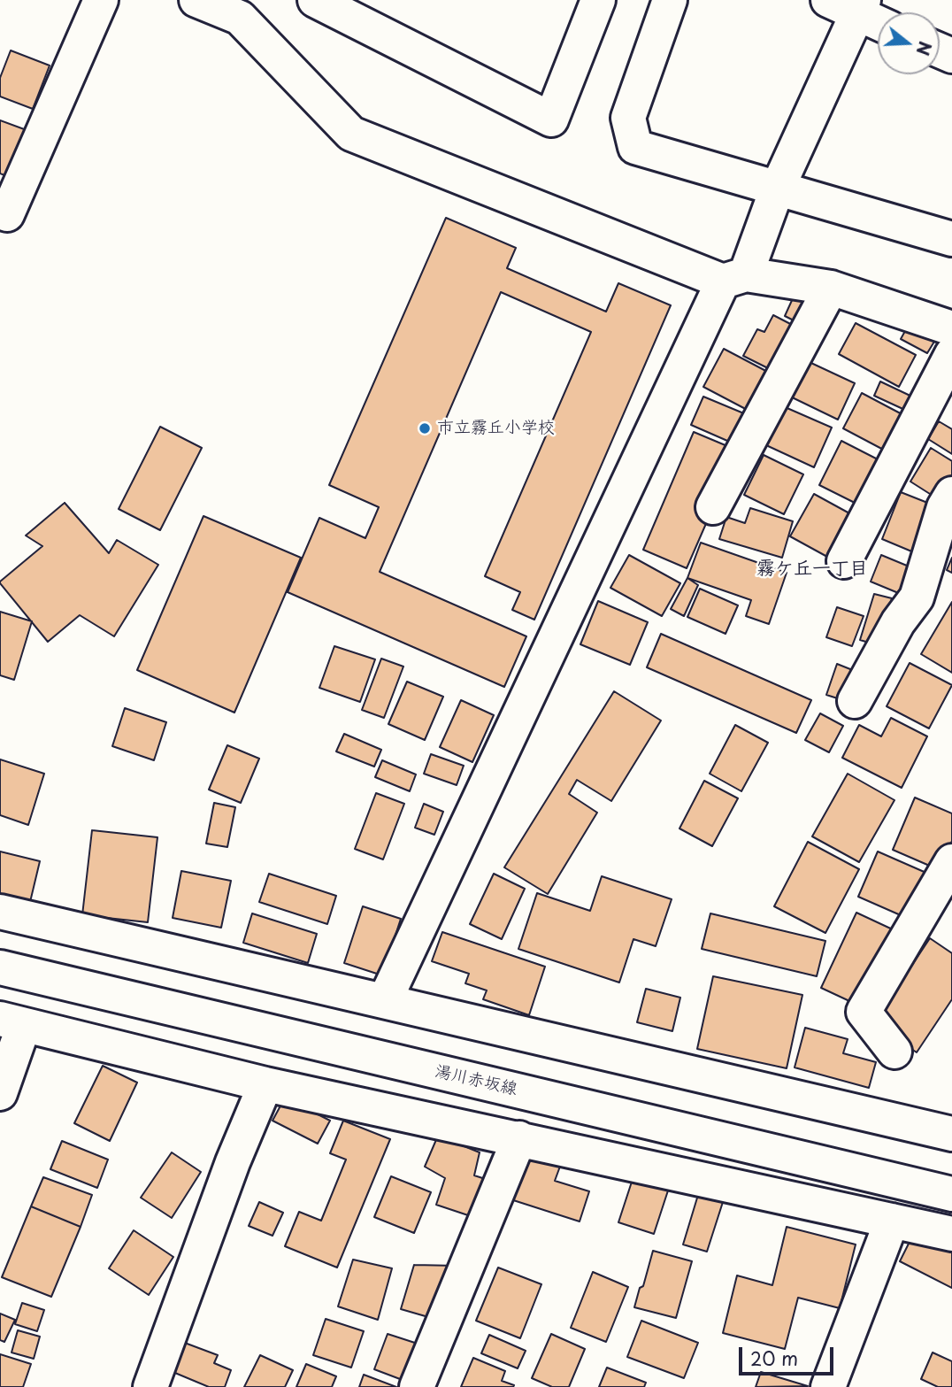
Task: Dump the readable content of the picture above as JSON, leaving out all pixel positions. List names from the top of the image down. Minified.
{"streets":{"street":["湯川赤坂線"]},"districts":["霧ケ丘一丁目"],"places":["市立霧丘小学校"],"scale_bar":"20 m","north":"right"}
